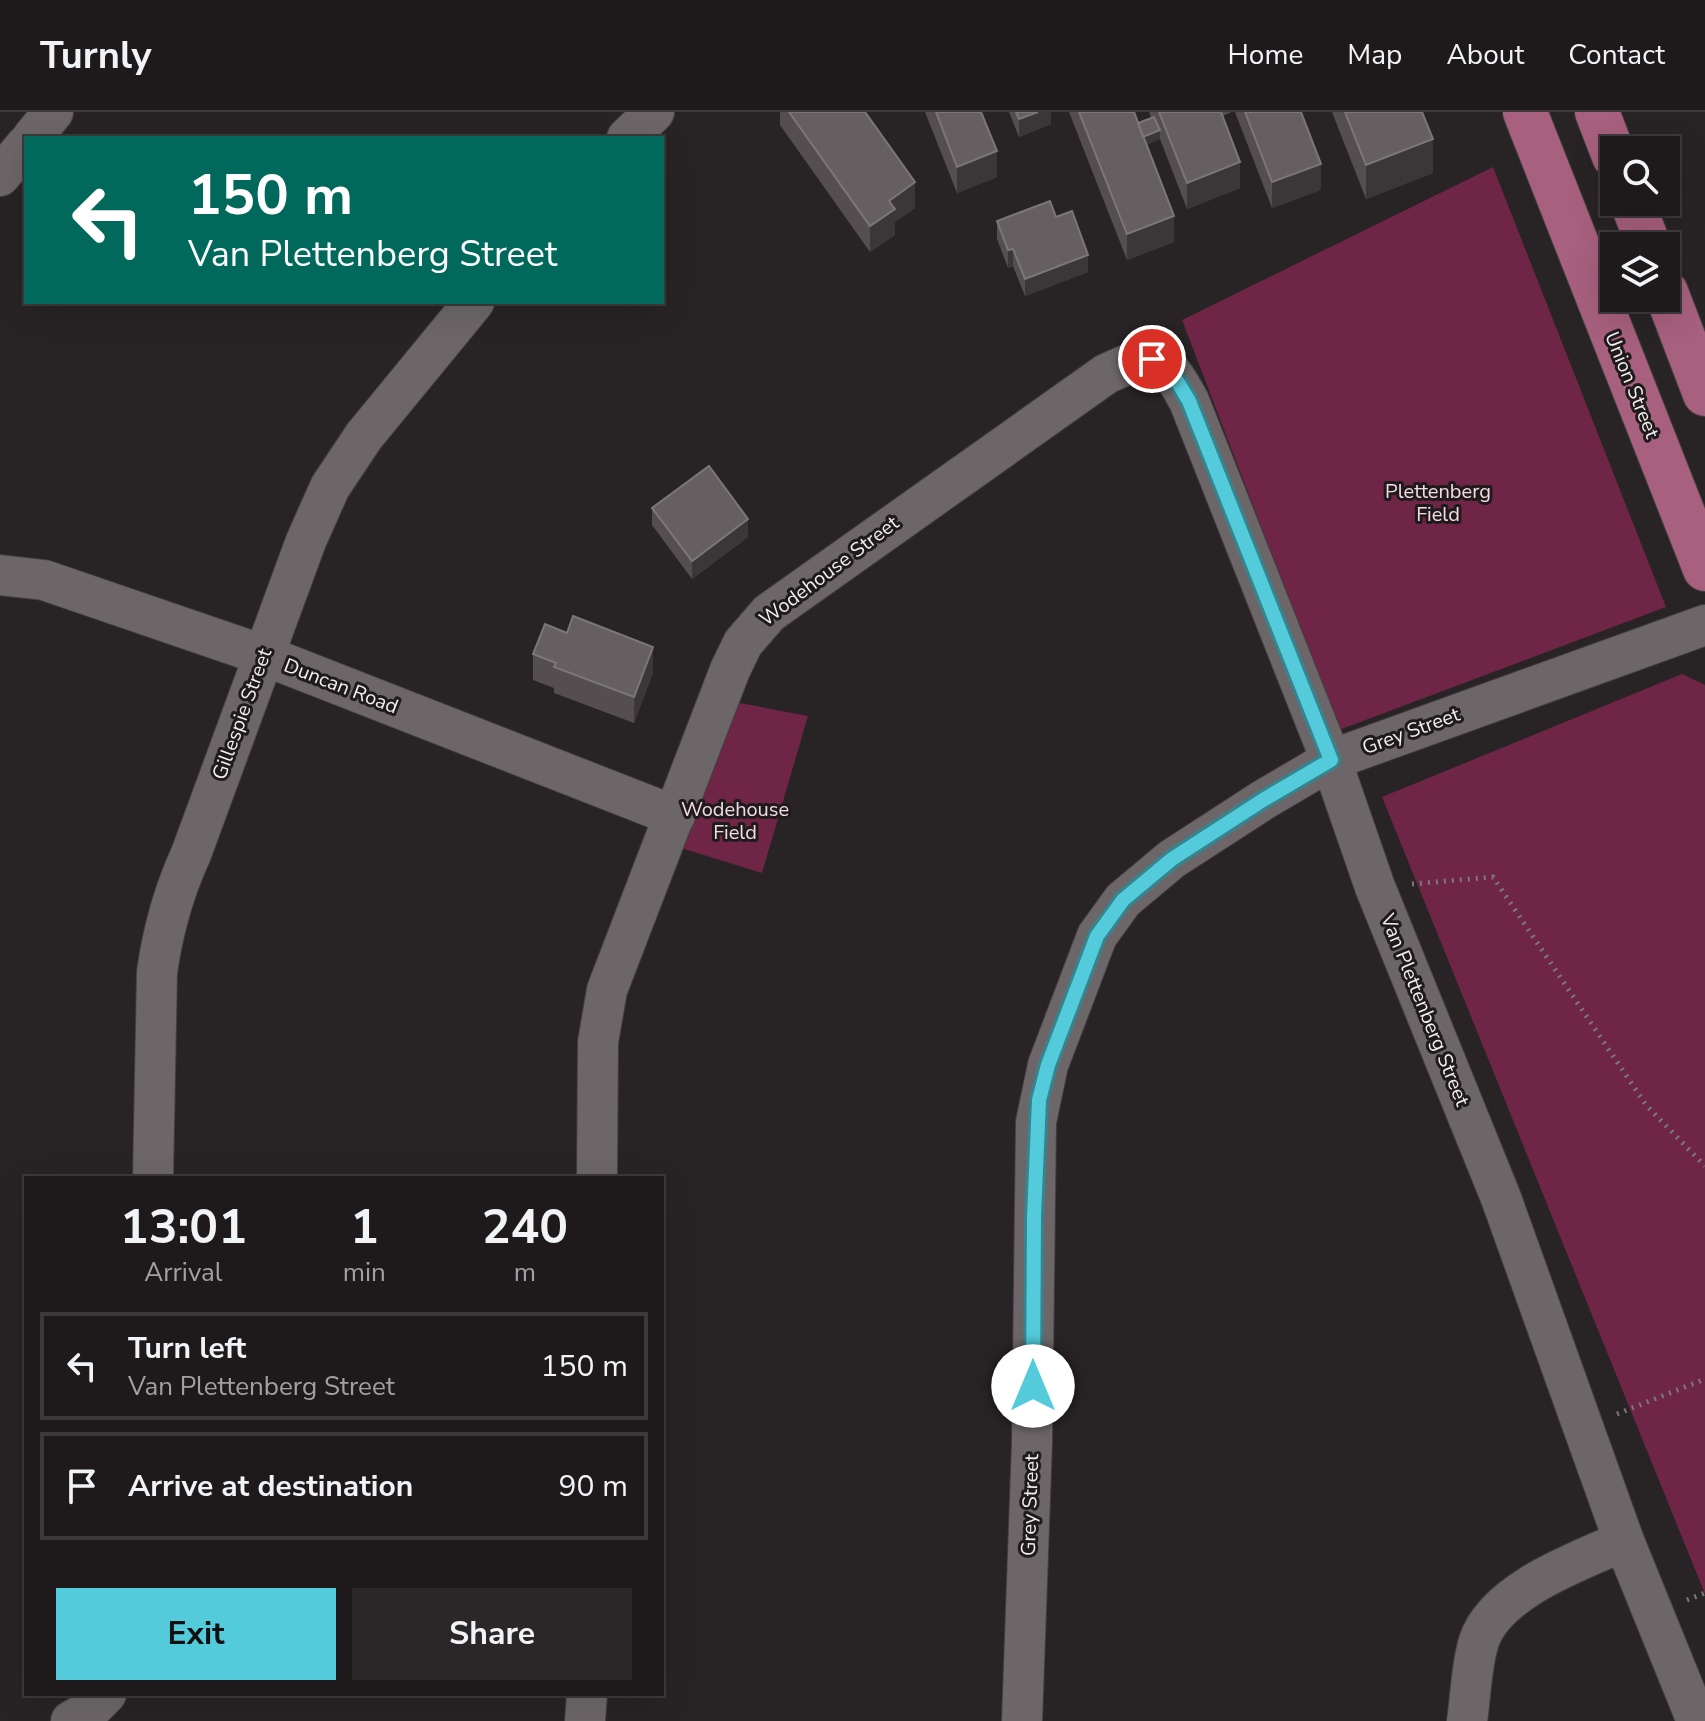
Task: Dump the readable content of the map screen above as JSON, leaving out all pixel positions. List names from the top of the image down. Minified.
{"streets":{"main road":["Union Street"],"street":["Wodehouse Street","Duncan Road","Gillespie Street","Grey Street","Van Plettenberg Street"]},"crossings":[["Wodehouse Street","Duncan Road"],["Wodehouse Street","Van Plettenberg Street"],["Duncan Road","Gillespie Street"],["Grey Street","Van Plettenberg Street"]],"parks":["Plettenberg Field","Wodehouse Field"],"page":{"header":"Turnly","nav":["Home","Map","About","Contact"],"turn":["150 m","Van Plettenberg Street"],"eta":["13:01","Arrival","1","min","240","m"],"list":[{"name":"Turn left","note":"Van Plettenberg Street","value":"150 m"},{"name":"Arrive at destination","value":"90 m"}],"buttons":["Exit","Share"]}}
